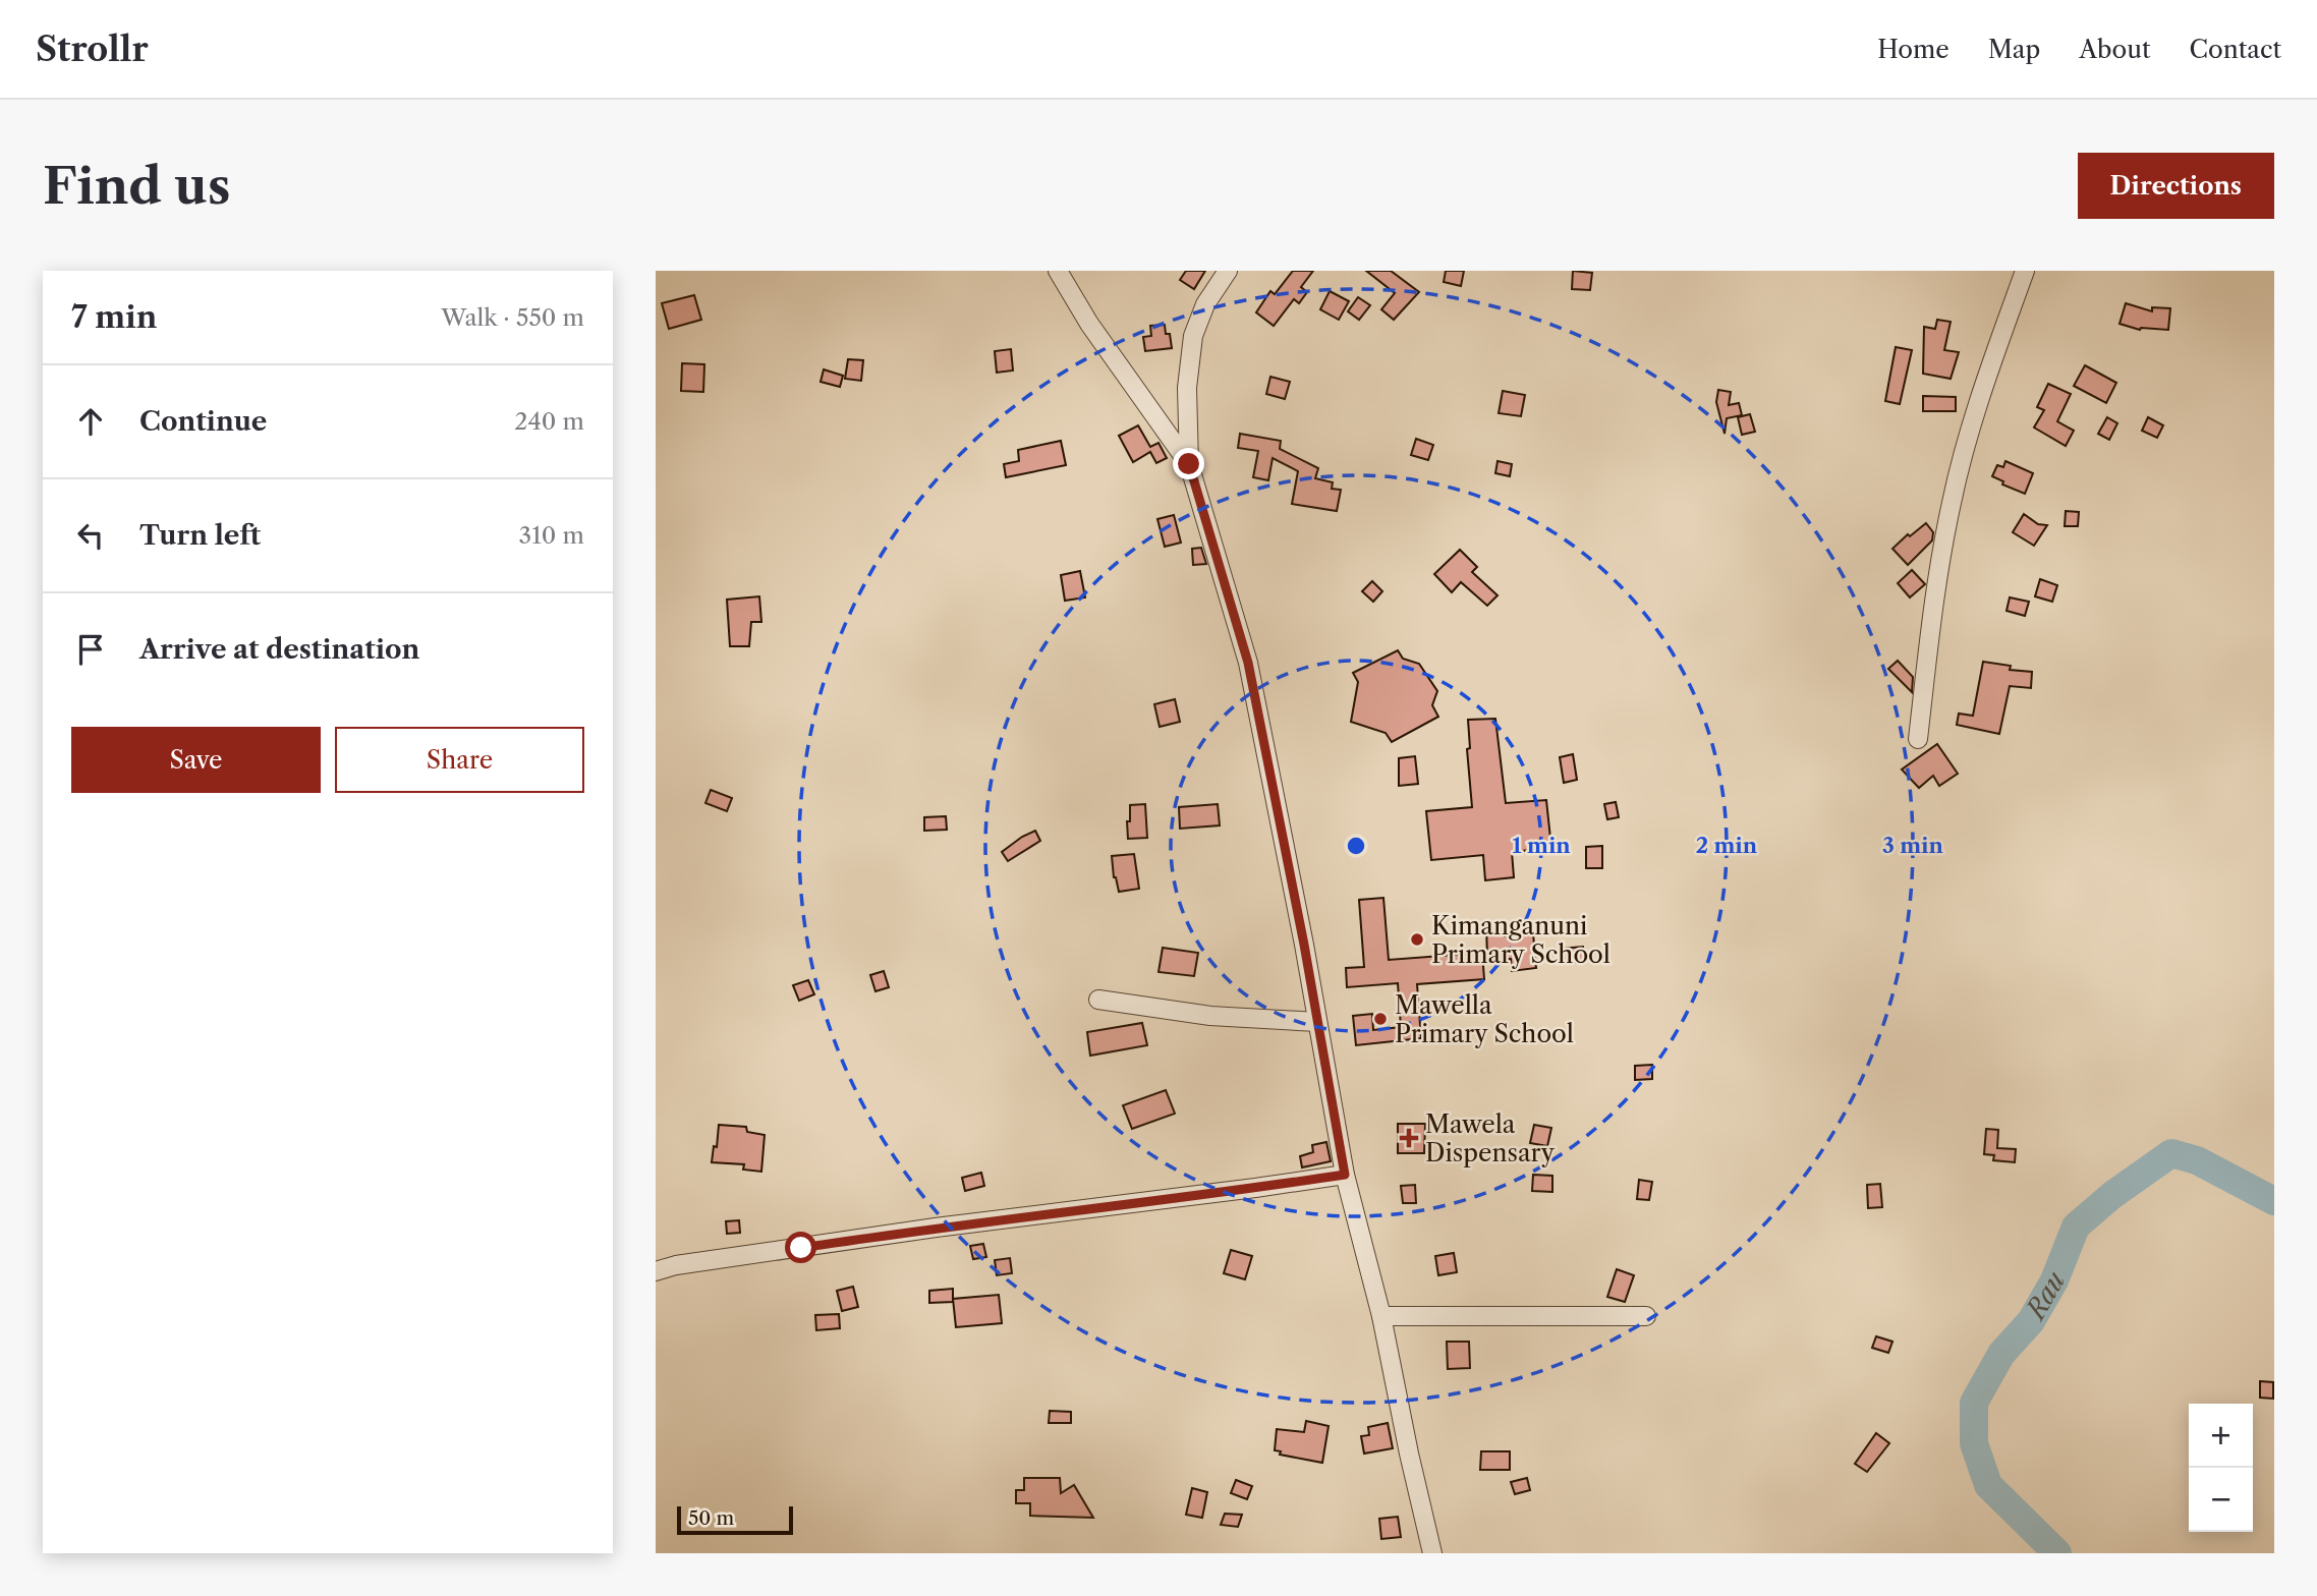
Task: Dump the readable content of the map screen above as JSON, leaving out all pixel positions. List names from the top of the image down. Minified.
{"water":["Rau"],"places":{"other":["Kimanganuni Primary School","Mawella Primary School"],"health":["Mawela Dispensary"]},"scale_bar":"50 m","page":{"header":"Strollr","nav":["Home","Map","About","Contact"],"buttons":["Directions",["Save","Share"]],"title":"Find us","heading":["7 min","Walk · 550 m"],"list":[["Continue","240 m"],["Turn left","310 m"],"Arrive at destination"],"map_buttons":["+","−"],"scale":"50 m"},"rings":["1 min","2 min","3 min"]}
